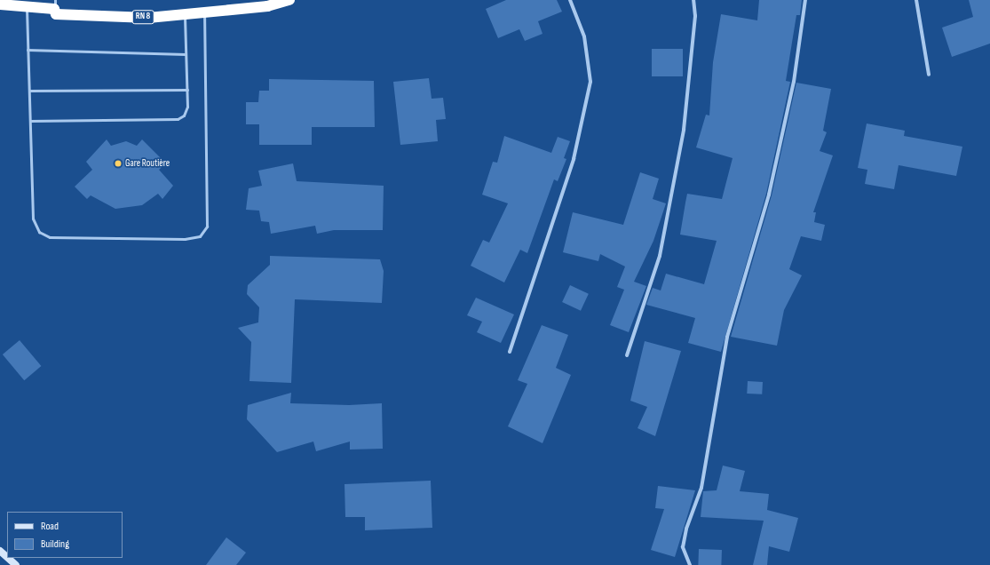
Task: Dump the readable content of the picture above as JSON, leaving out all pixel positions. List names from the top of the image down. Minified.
{"streets":{"highway":["RN 8"]},"places":["Gare Routière"],"legend":["Road","Building"]}
